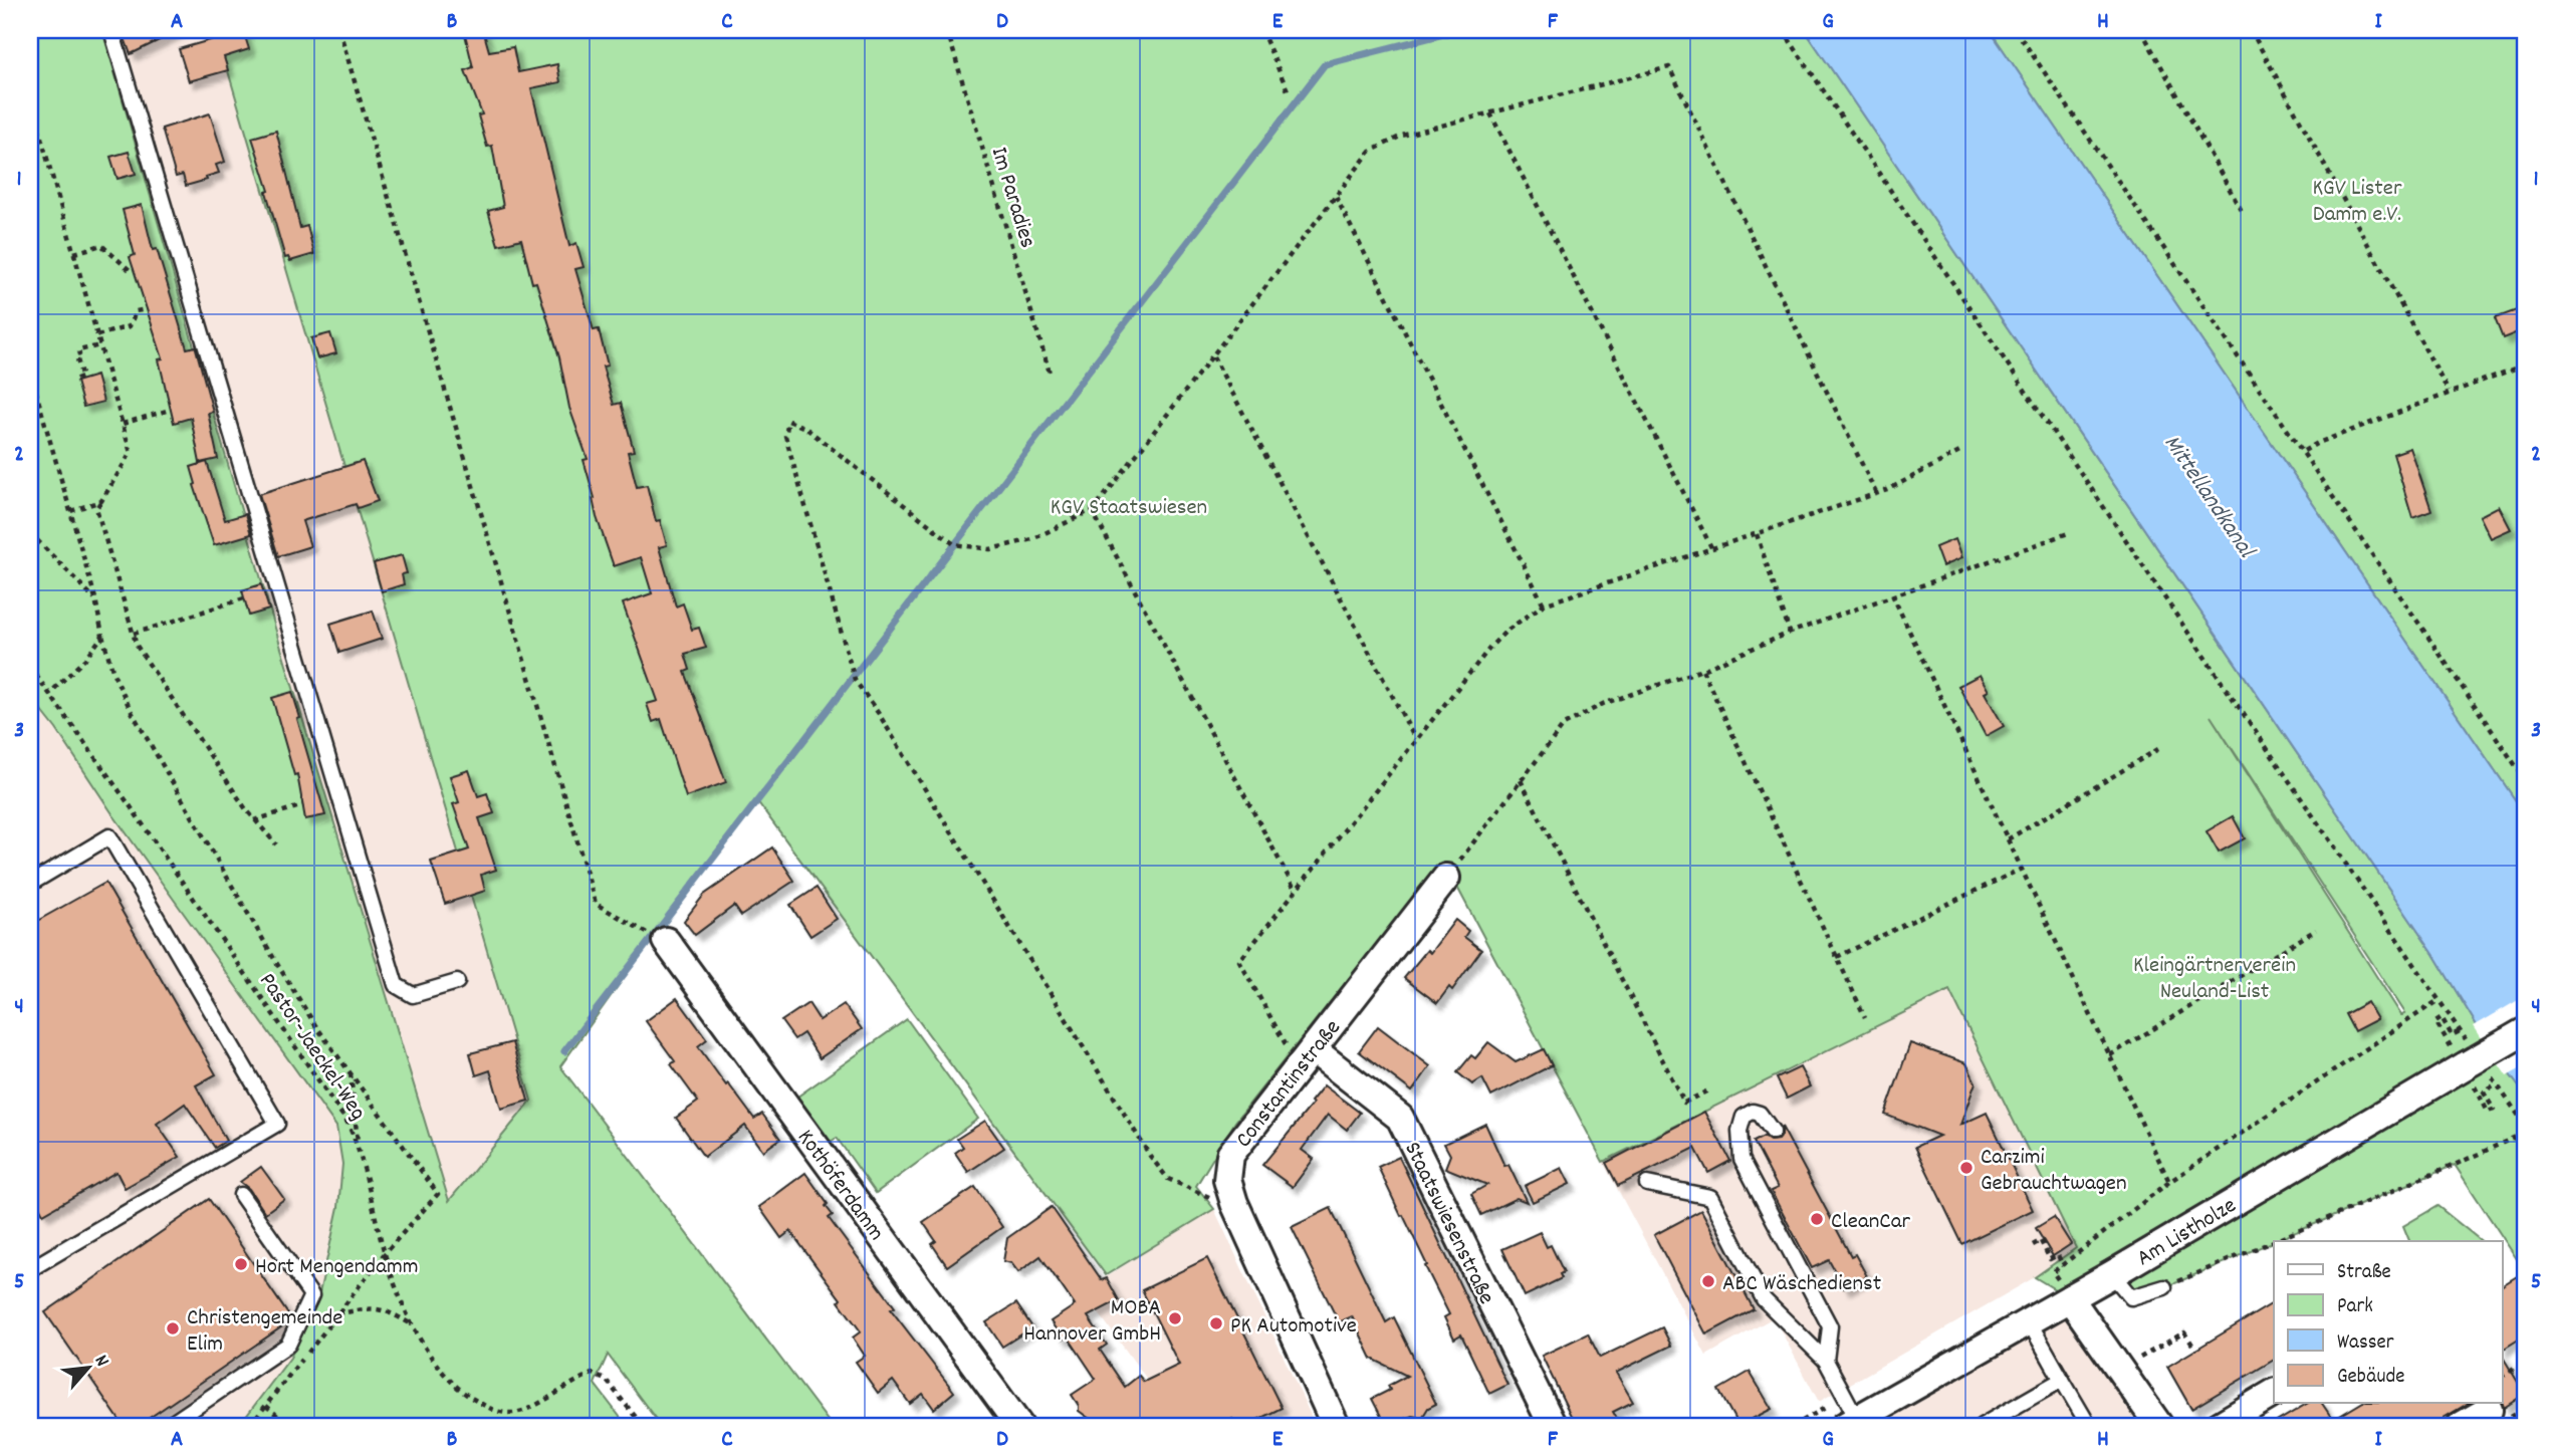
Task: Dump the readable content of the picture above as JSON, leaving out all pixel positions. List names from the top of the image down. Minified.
{"streets":{"street":["Constantinstraße","Kothöferdamm","Staatswiesenstraße","Am Listholze"],"path":["Im Paradies","Pastor-Jaeckel-Weg"]},"crossings":[["Constantinstraße","Staatswiesenstraße"]],"water":["Mittellandkanal"],"parks":["KGV Lister Damm e.V.","KGV Staatswiesen","Kleingärtnerverein Neuland-List"],"places":["Carzimi Gebrauchtwagen","CleanCar","Hort Mengendamm","ABC Wäschedienst","MOBA Hannover GmbH","PK Automotive","Christengemeinde Elim"],"legend":["Straße","Park","Wasser","Gebäude"],"north":"top right","grid":{"columns":["A","B","C","D","E","F","G","H","I"],"rows":["1","2","3","4","5"]}}
